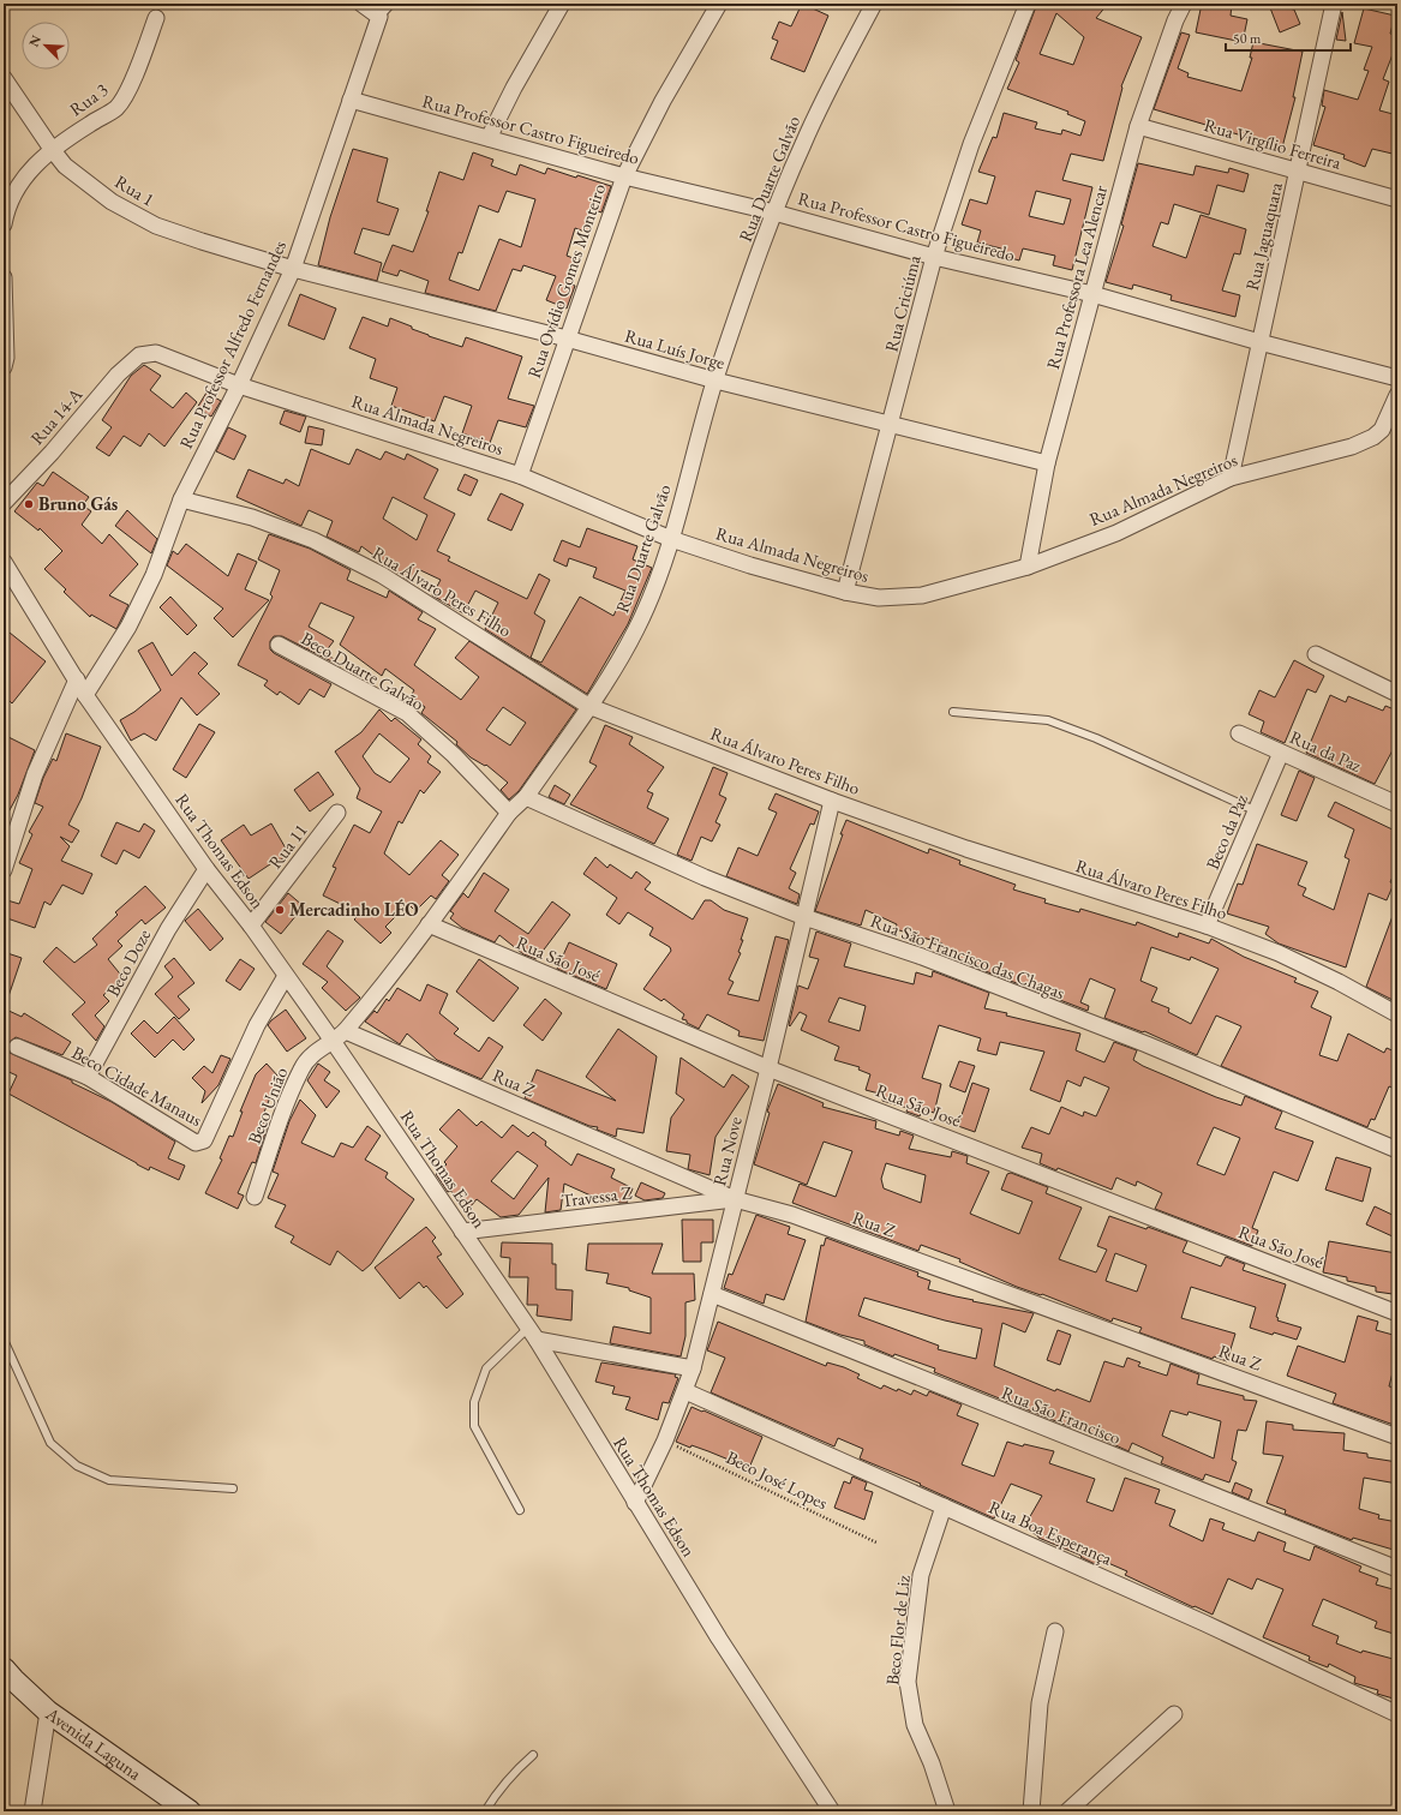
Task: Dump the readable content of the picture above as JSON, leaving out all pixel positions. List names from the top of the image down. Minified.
{"streets":{"main road":["Avenida Laguna"],"street":["Rua 3","Rua Professor Castro Figueiredo","Rua Virgílio Ferreira","Rua Duarte Galvão","Rua 1","Rua Jaguaquara","Rua Professora Lea Alencar","Rua Ovídio Gomes Monteiro","Rua Criciúma","Rua Professor Alfredo Fernandes","Rua Luís Jorge","Rua 14-A","Rua Almada Negreiros","Rua Álvaro Peres Filho","Beco Duarte Galvão","Rua da Paz","Beco da Paz","Rua 11","Rua Thomas Edson","Rua São Francisco das Chagas","Rua São José","Beco Doze","Rua Z","Beco Cidade Manaus","Beco União","Rua Nove","Travessa Z","Rua São Francisco","Rua Boa Esperança","Beco Flor de Liz"],"path":["Beco José Lopes"]},"crossings":[["Rua 3","Rua 1"],["Rua Professor Castro Figueiredo","Rua Duarte Galvão"],["Rua Professor Castro Figueiredo","Rua Jaguaquara"],["Rua Professor Castro Figueiredo","Rua Professora Lea Alencar"],["Rua Professor Castro Figueiredo","Rua Ovídio Gomes Monteiro"],["Rua Professor Castro Figueiredo","Rua Criciúma"],["Rua Professor Castro Figueiredo","Rua Professor Alfredo Fernandes"],["Rua Virgílio Ferreira","Rua Jaguaquara"],["Rua Virgílio Ferreira","Rua Professora Lea Alencar"],["Rua Duarte Galvão","Rua Luís Jorge"],["Rua Duarte Galvão","Rua Almada Negreiros"],["Rua Duarte Galvão","Rua Álvaro Peres Filho"],["Rua Duarte Galvão","Beco Duarte Galvão"],["Rua Duarte Galvão","Rua Thomas Edson"],["Rua Duarte Galvão","Rua São Francisco das Chagas"],["Rua Duarte Galvão","Rua São José"],["Rua Duarte Galvão","Rua Z"],["Rua Duarte Galvão","Beco União"],["Rua 1","Rua Professor Alfredo Fernandes"],["Rua 1","Rua Luís Jorge"],["Rua Jaguaquara","Rua Almada Negreiros"],["Rua Professora Lea Alencar","Rua Luís Jorge"],["Rua Professora Lea Alencar","Rua Almada Negreiros"],["Rua Ovídio Gomes Monteiro","Rua Luís Jorge"],["Rua Ovídio Gomes Monteiro","Rua Almada Negreiros"],["Rua Criciúma","Rua Luís Jorge"],["Rua Criciúma","Rua Almada Negreiros"],["Rua Professor Alfredo Fernandes","Rua Luís Jorge"],["Rua Professor Alfredo Fernandes","Rua 14-A"],["Rua Professor Alfredo Fernandes","Rua Almada Negreiros"],["Rua Professor Alfredo Fernandes","Rua Álvaro Peres Filho"],["Rua Professor Alfredo Fernandes","Rua Thomas Edson"],["Rua 14-A","Rua Almada Negreiros"],["Rua Álvaro Peres Filho","Beco da Paz"],["Rua Álvaro Peres Filho","Rua Nove"],["Rua da Paz","Beco da Paz"],["Rua 11","Rua Thomas Edson"],["Rua Thomas Edson","Beco Doze"],["Rua Thomas Edson","Rua Z"],["Rua Thomas Edson","Beco Cidade Manaus"],["Rua Thomas Edson","Beco União"],["Rua Thomas Edson","Rua Nove"],["Rua Thomas Edson","Travessa Z"],["Rua São Francisco das Chagas","Rua Nove"],["Rua São José","Rua Nove"],["Beco Doze","Beco Cidade Manaus"],["Rua Z","Beco União"],["Rua Z","Rua Nove"],["Rua Z","Travessa Z"],["Rua Nove","Travessa Z"],["Rua Nove","Rua São Francisco"],["Rua Nove","Beco José Lopes"],["Rua Nove","Rua Boa Esperança"],["Rua Boa Esperança","Beco Flor de Liz"]],"places":["Bruno Gás","Mercadinho LÉO"],"scale_bar":"50 m","north":"top left"}
